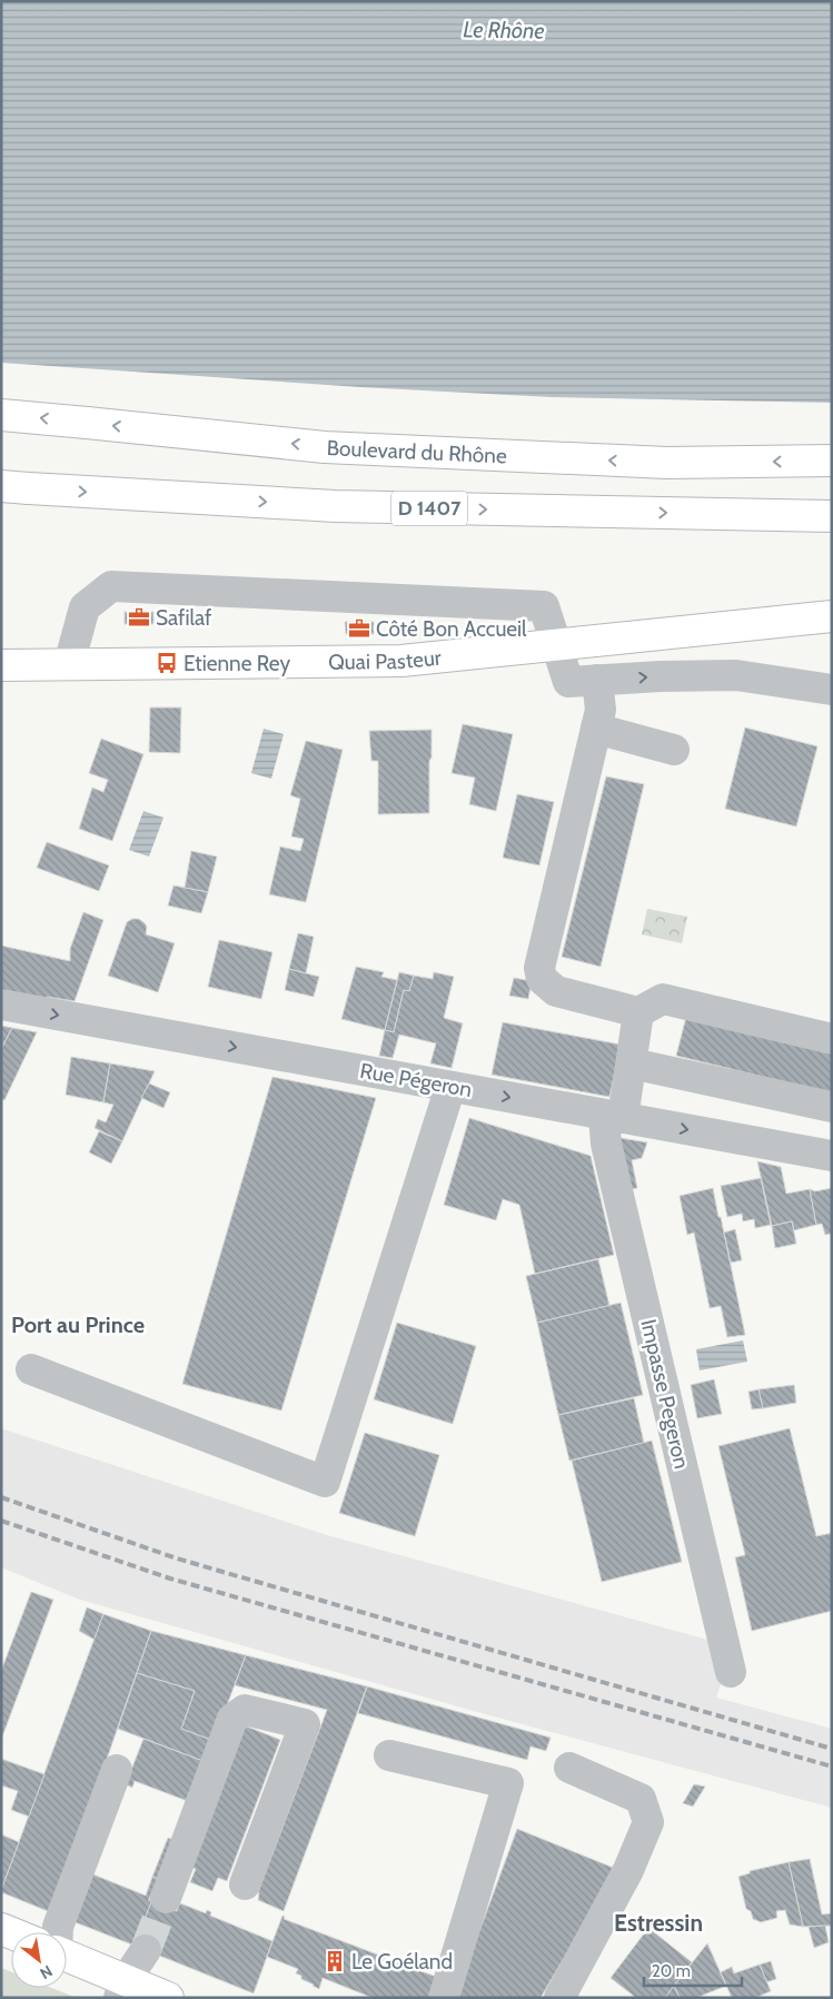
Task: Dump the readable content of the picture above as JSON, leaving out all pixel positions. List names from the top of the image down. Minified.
{"streets":{"main road":["Boulevard du Rhône","D 1407","Quai Pasteur"],"street":["Rue Pégeron","Impasse Pegeron"]},"crossings":[["Rue Pégeron","Impasse Pegeron"]],"districts":["Port au Prince","Estressin"],"water":["Le Rhône"],"places":{"office":["Safilaf","Côté Bon Accueil"],"bus stop":["Etienne Rey"],"building":["Le Goéland"]},"scale_bar":"20 m","north":"bottom right"}
